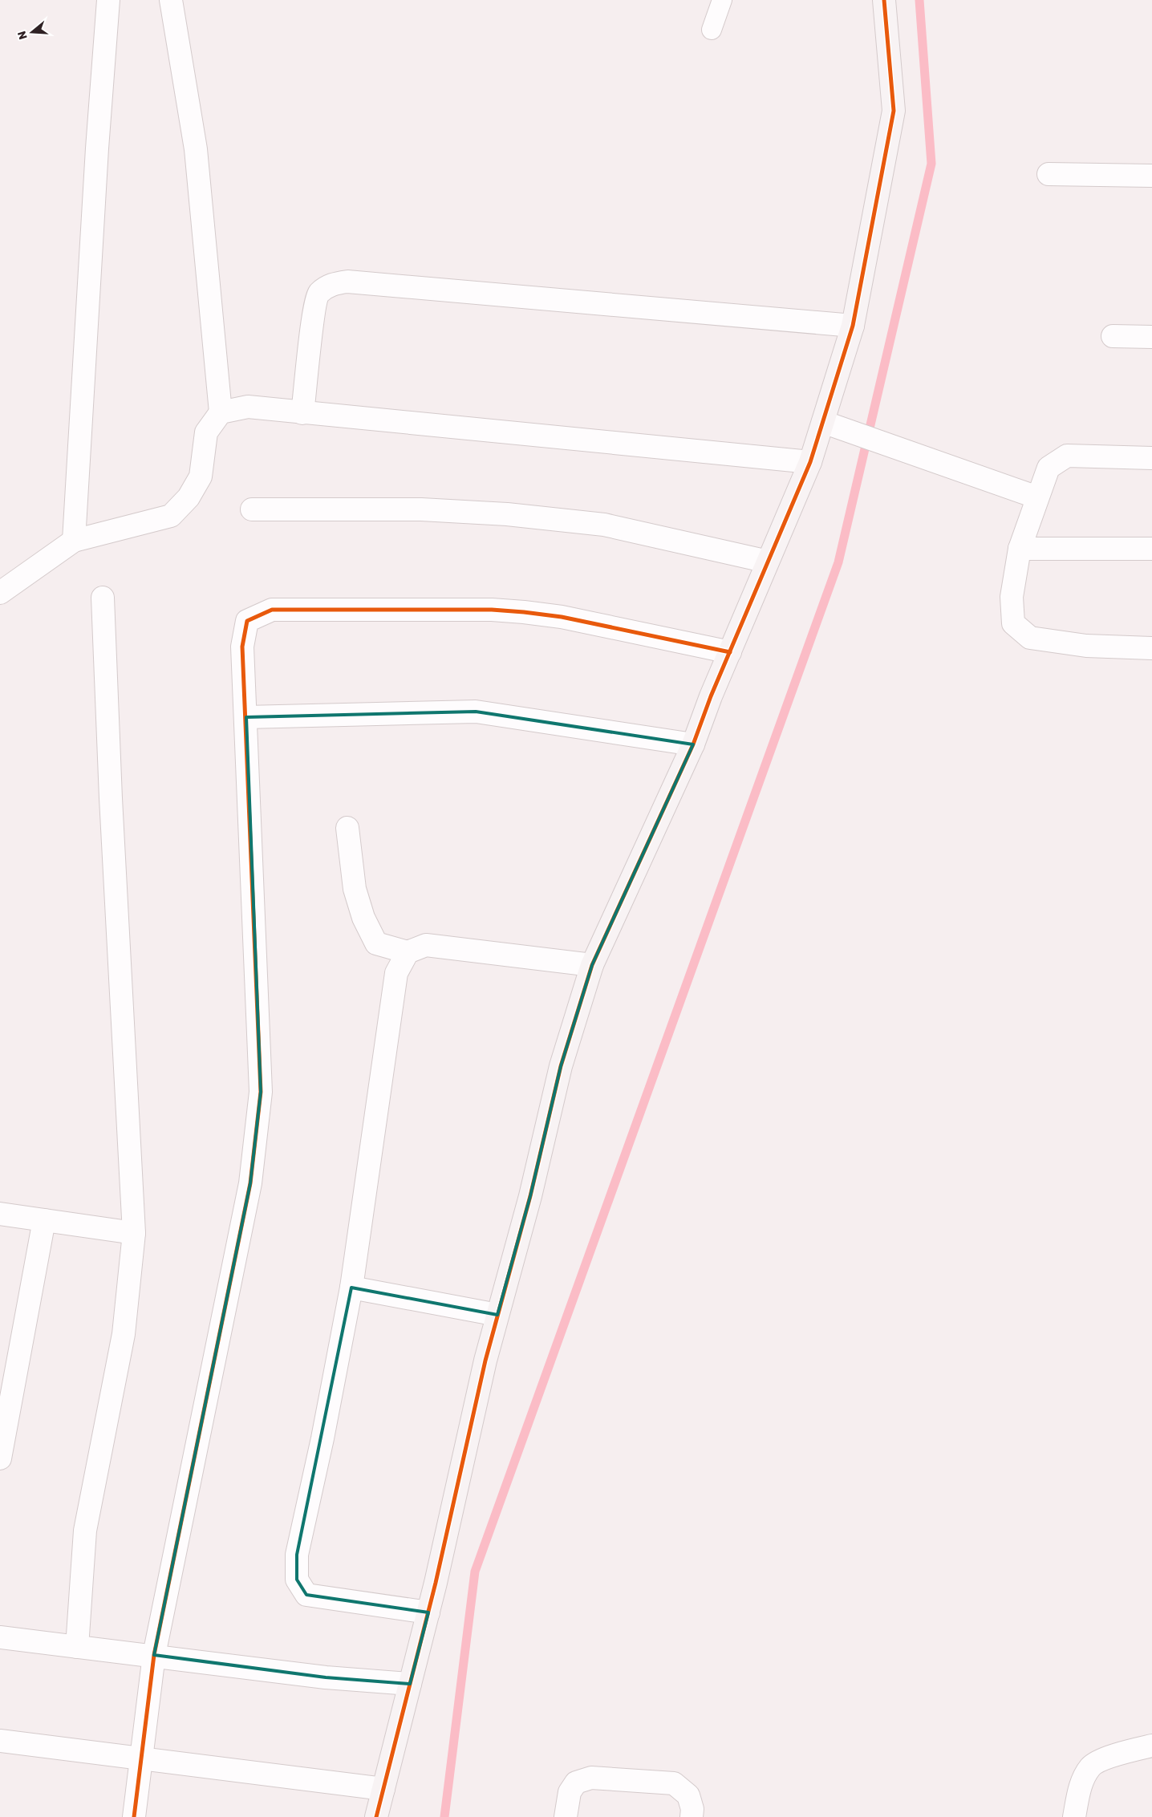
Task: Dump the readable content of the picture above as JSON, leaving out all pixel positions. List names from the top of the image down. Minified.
{"north":"left"}
